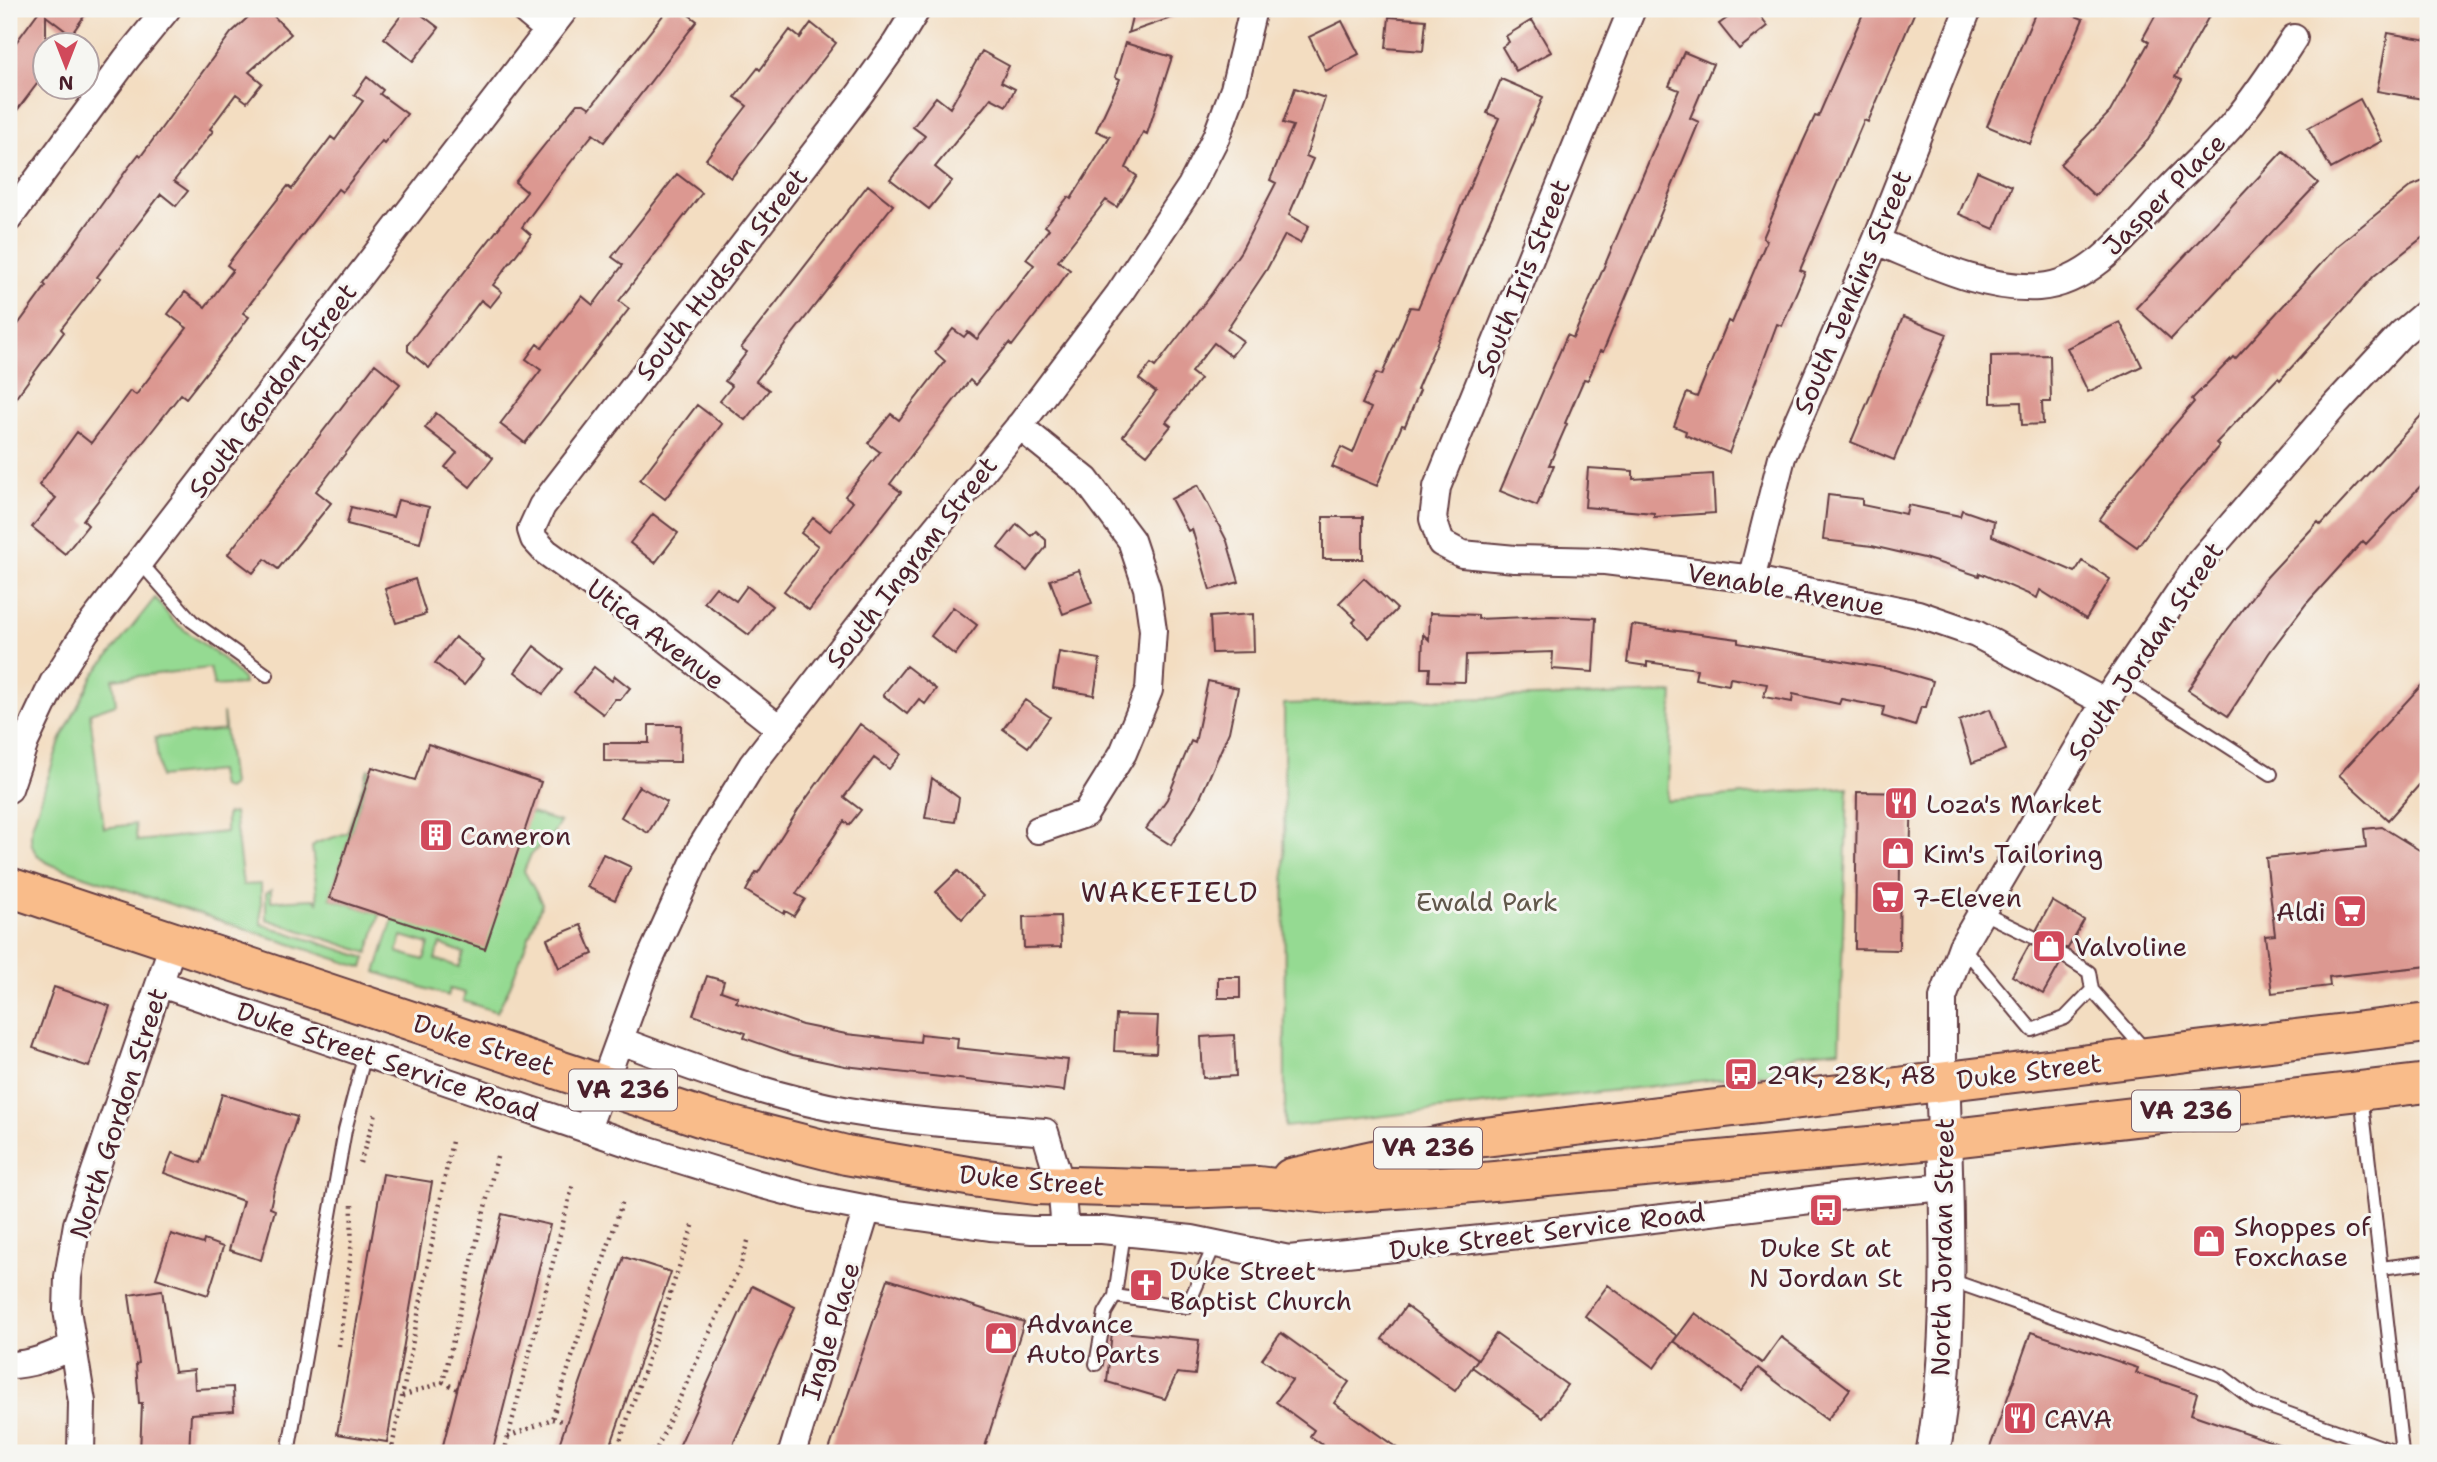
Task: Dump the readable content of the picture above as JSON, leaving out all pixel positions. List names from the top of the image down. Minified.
{"streets":{"main road":["Duke Street","VA 236"],"street":["Jasper Place","South Hudson Street","South Iris Street","South Jenkins Street","South Gordon Street","South Ingram Street","Venable Avenue","Utica Avenue","South Jordan Street","Duke Street Service Road","North Gordon Street","North Jordan Street","Ingle Place"]},"crossings":[["Jasper Place","South Jenkins Street"],["South Hudson Street","Utica Avenue"],["South Iris Street","Venable Avenue"],["South Jenkins Street","Venable Avenue"],["South Ingram Street","Utica Avenue"],["South Ingram Street","Duke Street"],["South Ingram Street","Duke Street Service Road"],["Venable Avenue","South Jordan Street"],["South Jordan Street","Duke Street"],["South Jordan Street","North Jordan Street"],["Duke Street","North Gordon Street"],["Duke Street","North Jordan Street"],["Duke Street Service Road","North Gordon Street"],["Duke Street Service Road","North Jordan Street"],["Duke Street Service Road","Ingle Place"]],"districts":["WAKEFIELD"],"parks":["Ewald Park"],"places":{"restaurant":["Loza's Market","CAVA"],"building":["Cameron"],"shop":["Kim's Tailoring","Valvoline","Shoppes of Foxchase","Advance Auto Parts"],"supermarket":["7-Eleven","Aldi"],"bus stop":["29K, 28K, A8","Duke St at N Jordan St"],"church":["Duke Street Baptist Church"]},"north":"bottom"}
